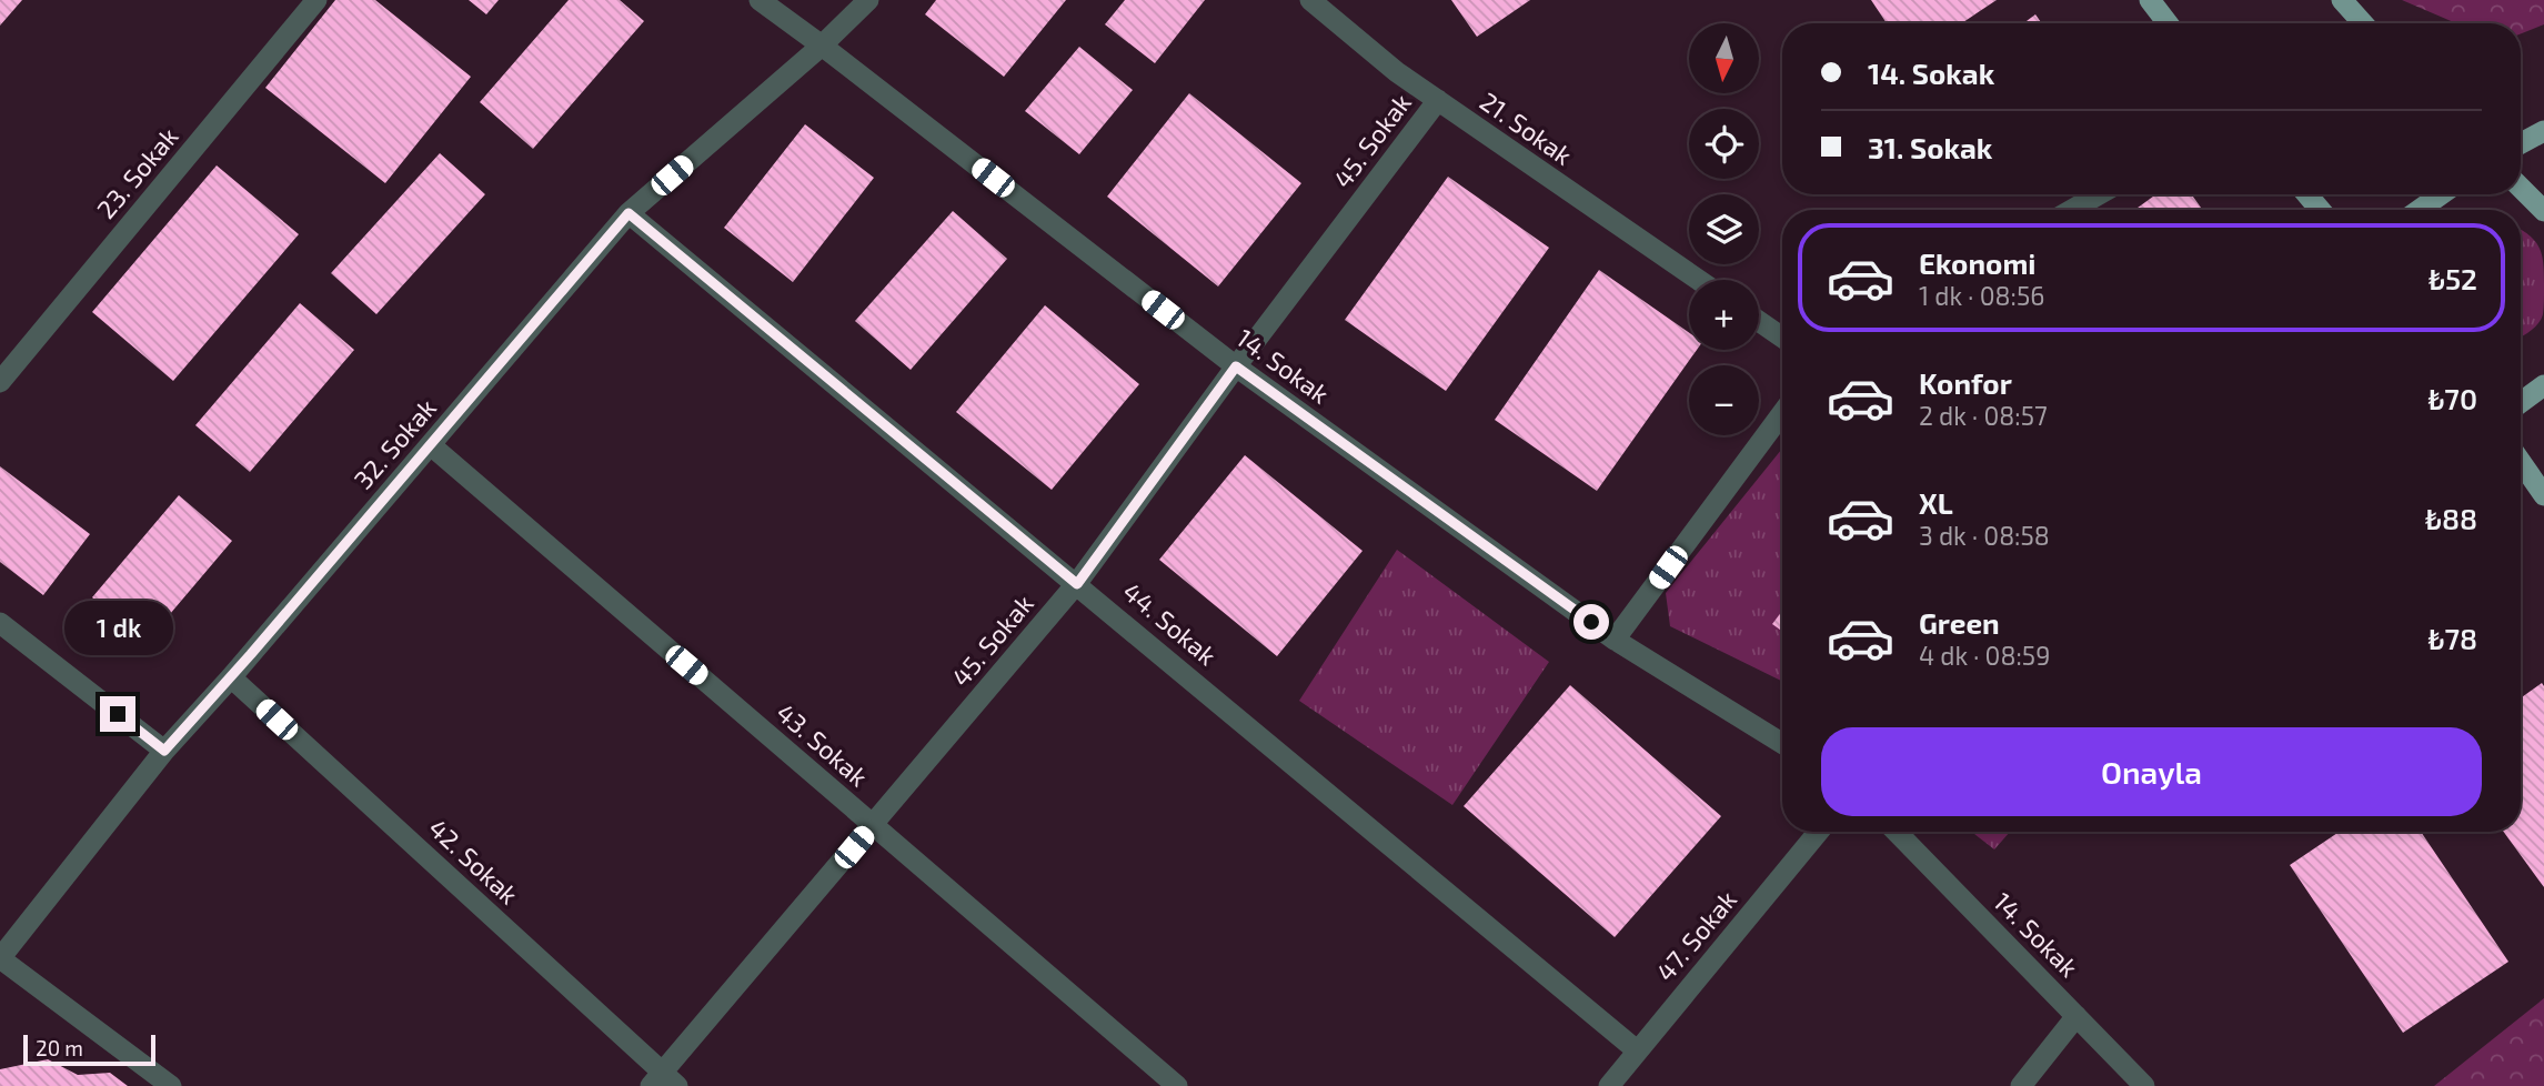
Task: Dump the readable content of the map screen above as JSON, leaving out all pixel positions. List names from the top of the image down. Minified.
{"streets":{"street":["21. Sokak","45. Sokak","23. Sokak","14. Sokak","32. Sokak","44. Sokak","43. Sokak","42. Sokak","47. Sokak"]},"crossings":[["21. Sokak","45. Sokak"],["45. Sokak","14. Sokak"],["45. Sokak","44. Sokak"],["45. Sokak","43. Sokak"],["45. Sokak","42. Sokak"],["14. Sokak","32. Sokak"],["32. Sokak","44. Sokak"],["32. Sokak","43. Sokak"],["32. Sokak","42. Sokak"],["44. Sokak","47. Sokak"]],"scale_bar":"20 m","north":"bottom","page":{"map_buttons":["+","−"],"banner":["14. Sokak","31. Sokak"],"list":[{"name":"Ekonomi","note":"1 dk · 08:56","value":"₺52"},{"name":"Konfor","note":"2 dk · 08:57","value":"₺70"},{"name":"XL","note":"3 dk · 08:58","value":"₺88"},{"name":"Green","note":"4 dk · 08:59","value":"₺78"}],"bubble":"1 dk","buttons":"Onayla","scale":"20 m"}}
